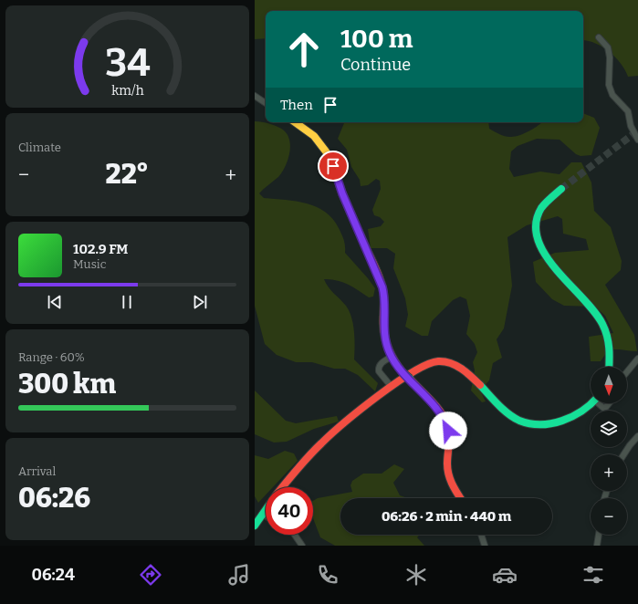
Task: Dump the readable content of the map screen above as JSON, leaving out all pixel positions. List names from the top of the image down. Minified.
{"north":"bottom","page":{"turn":["100 m","Continue"],"then":"Then","tile":["Climate",["Range · 60%","300 km"],["Arrival","06:26"]],"heat":["−","22°","+"],"song":["102.9 FM","Music"],"map_buttons":["+","−"],"limit":"40","trip":"06:26 · 2 min · 440 m","tabs":"06:24","gauge":["34","km/h"]}}
